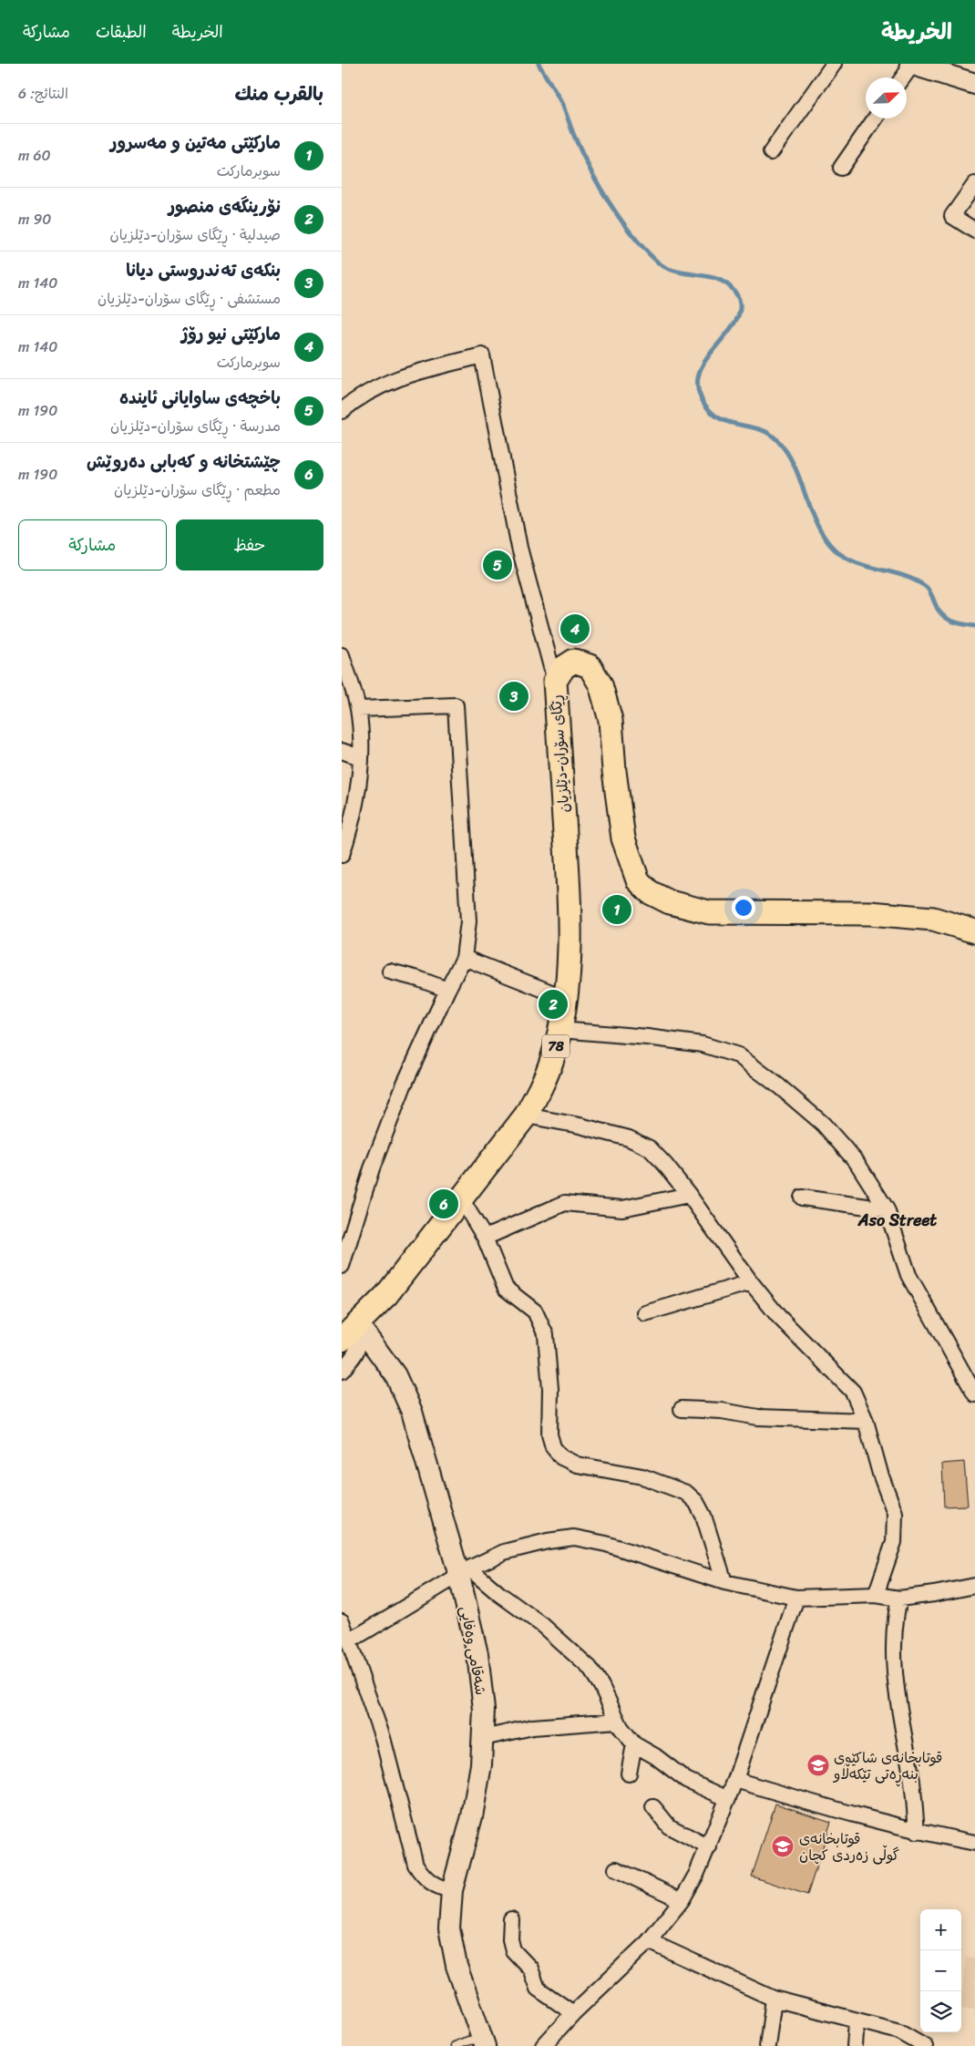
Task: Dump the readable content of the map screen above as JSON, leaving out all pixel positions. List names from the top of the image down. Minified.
{"streets":{"main road":["ڕێگای سۆران-دێلزیان","78"],"street":["شەقامی وەفایی"]},"crossings":[["ڕێگای سۆران-دێلزیان","شەقامی وەفایی"]],"districts":["Aso Street"],"places":{"school or university":["قوتابخانەی شاکێوی بنەڕەتی تێکەڵاو","قوتابخانەی گوڵی زەردی کچان"]},"north":"top right","page":{"header":"الخريطة","nav":["الخريطة","الطبقات","مشاركة"],"heading":["بالقرب منك","النتائج: 6"],"list":[{"mark":"1","name":"مارکێتی مەتین و مەسرور","note":"سوبرماركت","value":"60 m"},{"mark":"2","name":"نۆرینگه‌ی منصور","note":"صيدلية · ڕێگای سۆران-دێلزیان","value":"90 m"},{"mark":"3","name":"بنکەی تەندروستی دیانا","note":"مستشفى · ڕێگای سۆران-دێلزیان","value":"140 m"},{"mark":"4","name":"مارکێتی نیو رۆژ","note":"سوبرماركت","value":"140 m"},{"mark":"5","name":"باخچەی ساوایانی ئایندە","note":"مدرسة · ڕێگای سۆران-دێلزیان","value":"190 m"},{"mark":"6","name":"چێشتخانە و کەبابی دەروێش","note":"مطعم · ڕێگای سۆران-دێلزیان","value":"190 m"}],"buttons":["حفظ","مشاركة"],"pins":["5","4","3","1","2","6"],"map_buttons":["+","−"]}}
